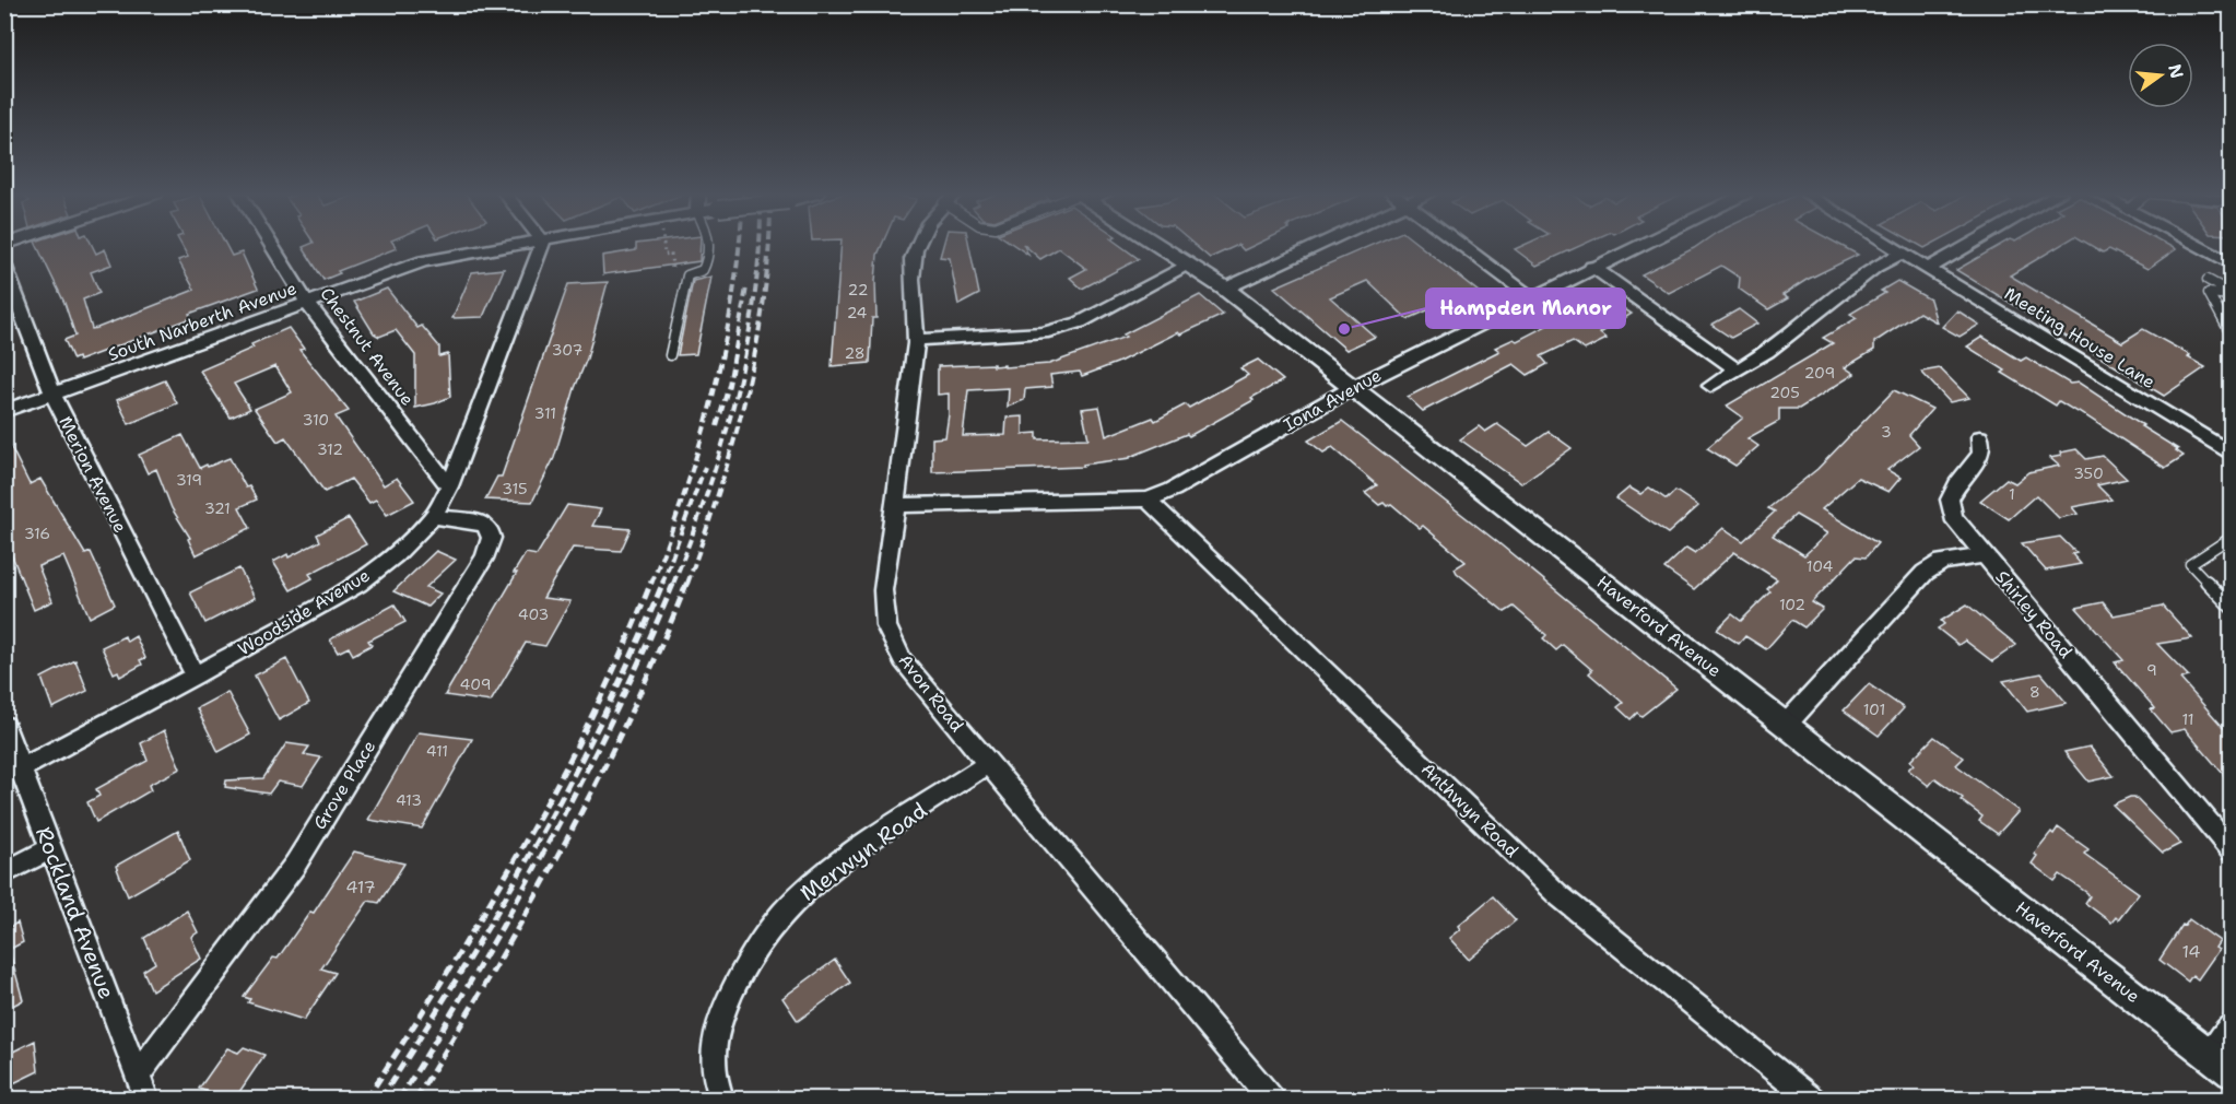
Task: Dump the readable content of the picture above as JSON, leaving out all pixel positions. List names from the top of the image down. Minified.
{"streets":{"street":["South Narberth Avenue","Meeting House Lane","Chestnut Avenue","Iona Avenue","Merion Avenue","Woodside Avenue","Shirley Road","Haverford Avenue","Avon Road","Grove Place","Anthwyn Road","Merwyn Road","Rockland Avenue"]},"crossings":[["South Narberth Avenue","Chestnut Avenue"],["South Narberth Avenue","Merion Avenue"],["Chestnut Avenue","Woodside Avenue"],["Iona Avenue","Haverford Avenue"],["Iona Avenue","Avon Road"],["Iona Avenue","Anthwyn Road"],["Merion Avenue","Woodside Avenue"],["Woodside Avenue","Grove Place"],["Woodside Avenue","Rockland Avenue"],["Shirley Road","Haverford Avenue"],["Avon Road","Merwyn Road"],["Grove Place","Rockland Avenue"]],"places":["Hampden Manor"],"house_numbers":["22","24","307","28","209","205","311","310","3","312","350","319","315","1","321","316","104","102","403","9","409","8","101","11","411","413","417","14"],"north":"right"}
